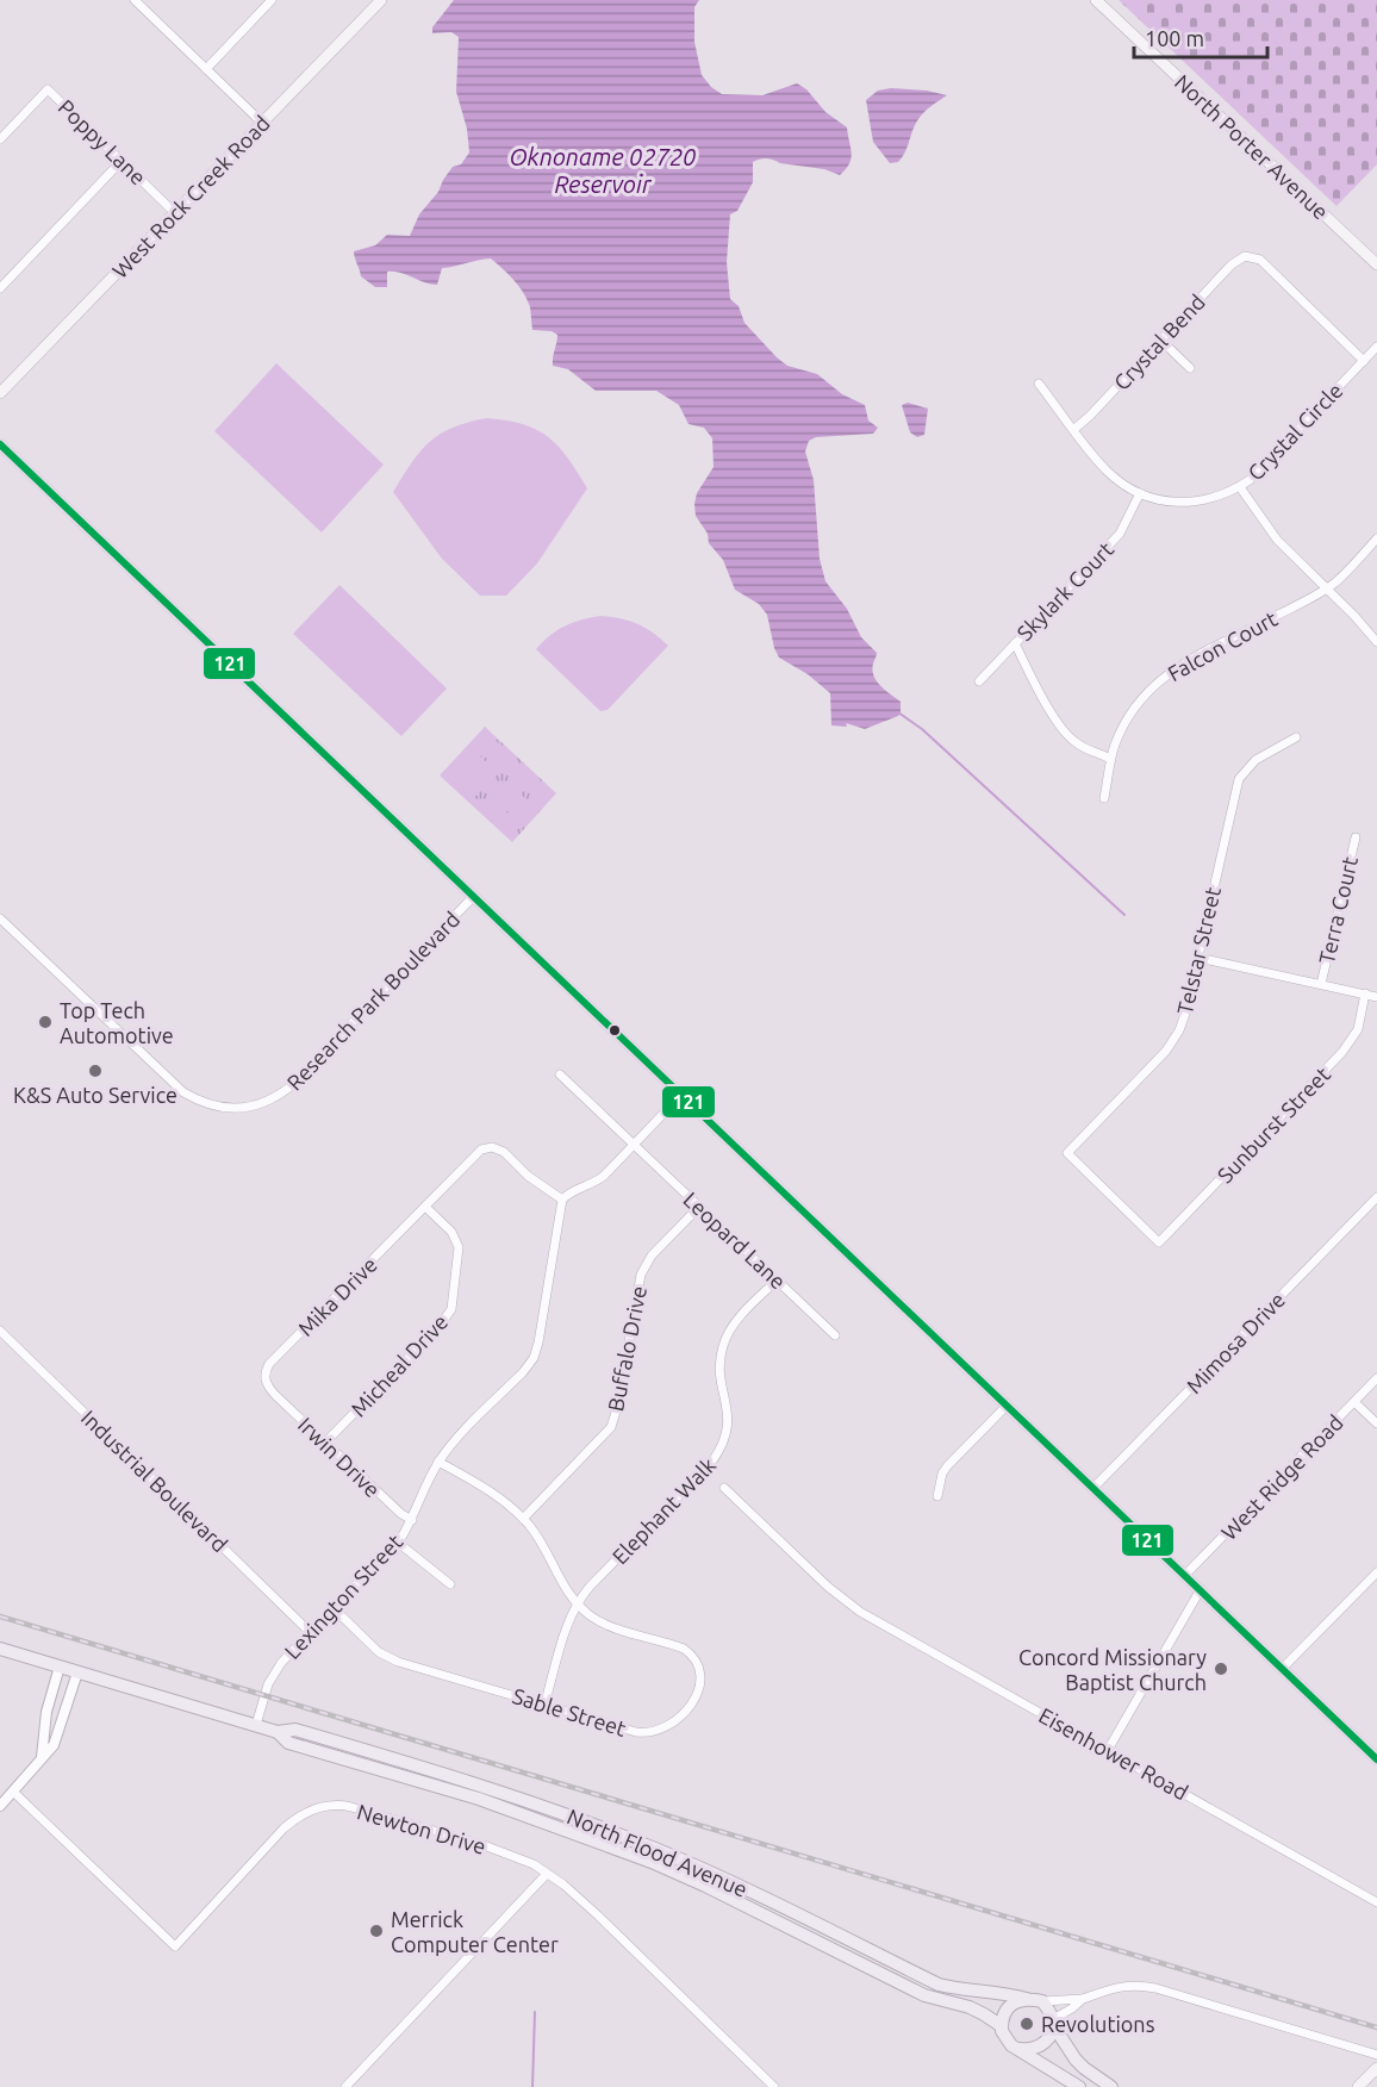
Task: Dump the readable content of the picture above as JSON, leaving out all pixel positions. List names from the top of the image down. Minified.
{"streets":{"main road":["North Porter Avenue","West Rock Creek Road","North Flood Avenue"],"street":["Poppy Lane","Crystal Bend","Crystal Circle","Skylark Court","Falcon Court","Terra Court","Telstar Street","Research Park Boulevard","Sunburst Street","Leopard Lane","Mika Drive","Mimosa Drive","Buffalo Drive","Micheal Drive","Irwin Drive","West Ridge Road","Industrial Boulevard","Elephant Walk","Lexington Street","Sable Street","Eisenhower Road","Newton Drive"]},"crossings":[["Poppy Lane","West Rock Creek Road"],["Crystal Bend","Crystal Circle"],["Crystal Circle","Skylark Court"],["Telstar Street","Sunburst Street"],["Leopard Lane","Buffalo Drive"],["Leopard Lane","Elephant Walk"],["Mika Drive","Micheal Drive"],["Mika Drive","Irwin Drive"],["Mika Drive","Lexington Street"],["Buffalo Drive","Sable Street"],["Micheal Drive","Irwin Drive"],["Irwin Drive","Lexington Street"],["Industrial Boulevard","Lexington Street"],["Elephant Walk","Sable Street"],["Lexington Street","Sable Street"],["Lexington Street","North Flood Avenue"]],"water":["Oknoname 02720 Reservoir"],"places":["Top Tech Automotive","K&S Auto Service","Concord Missionary Baptist Church","Merrick Computer Center","Revolutions"],"lines":["transit line 121"],"scale_bar":"100 m"}
